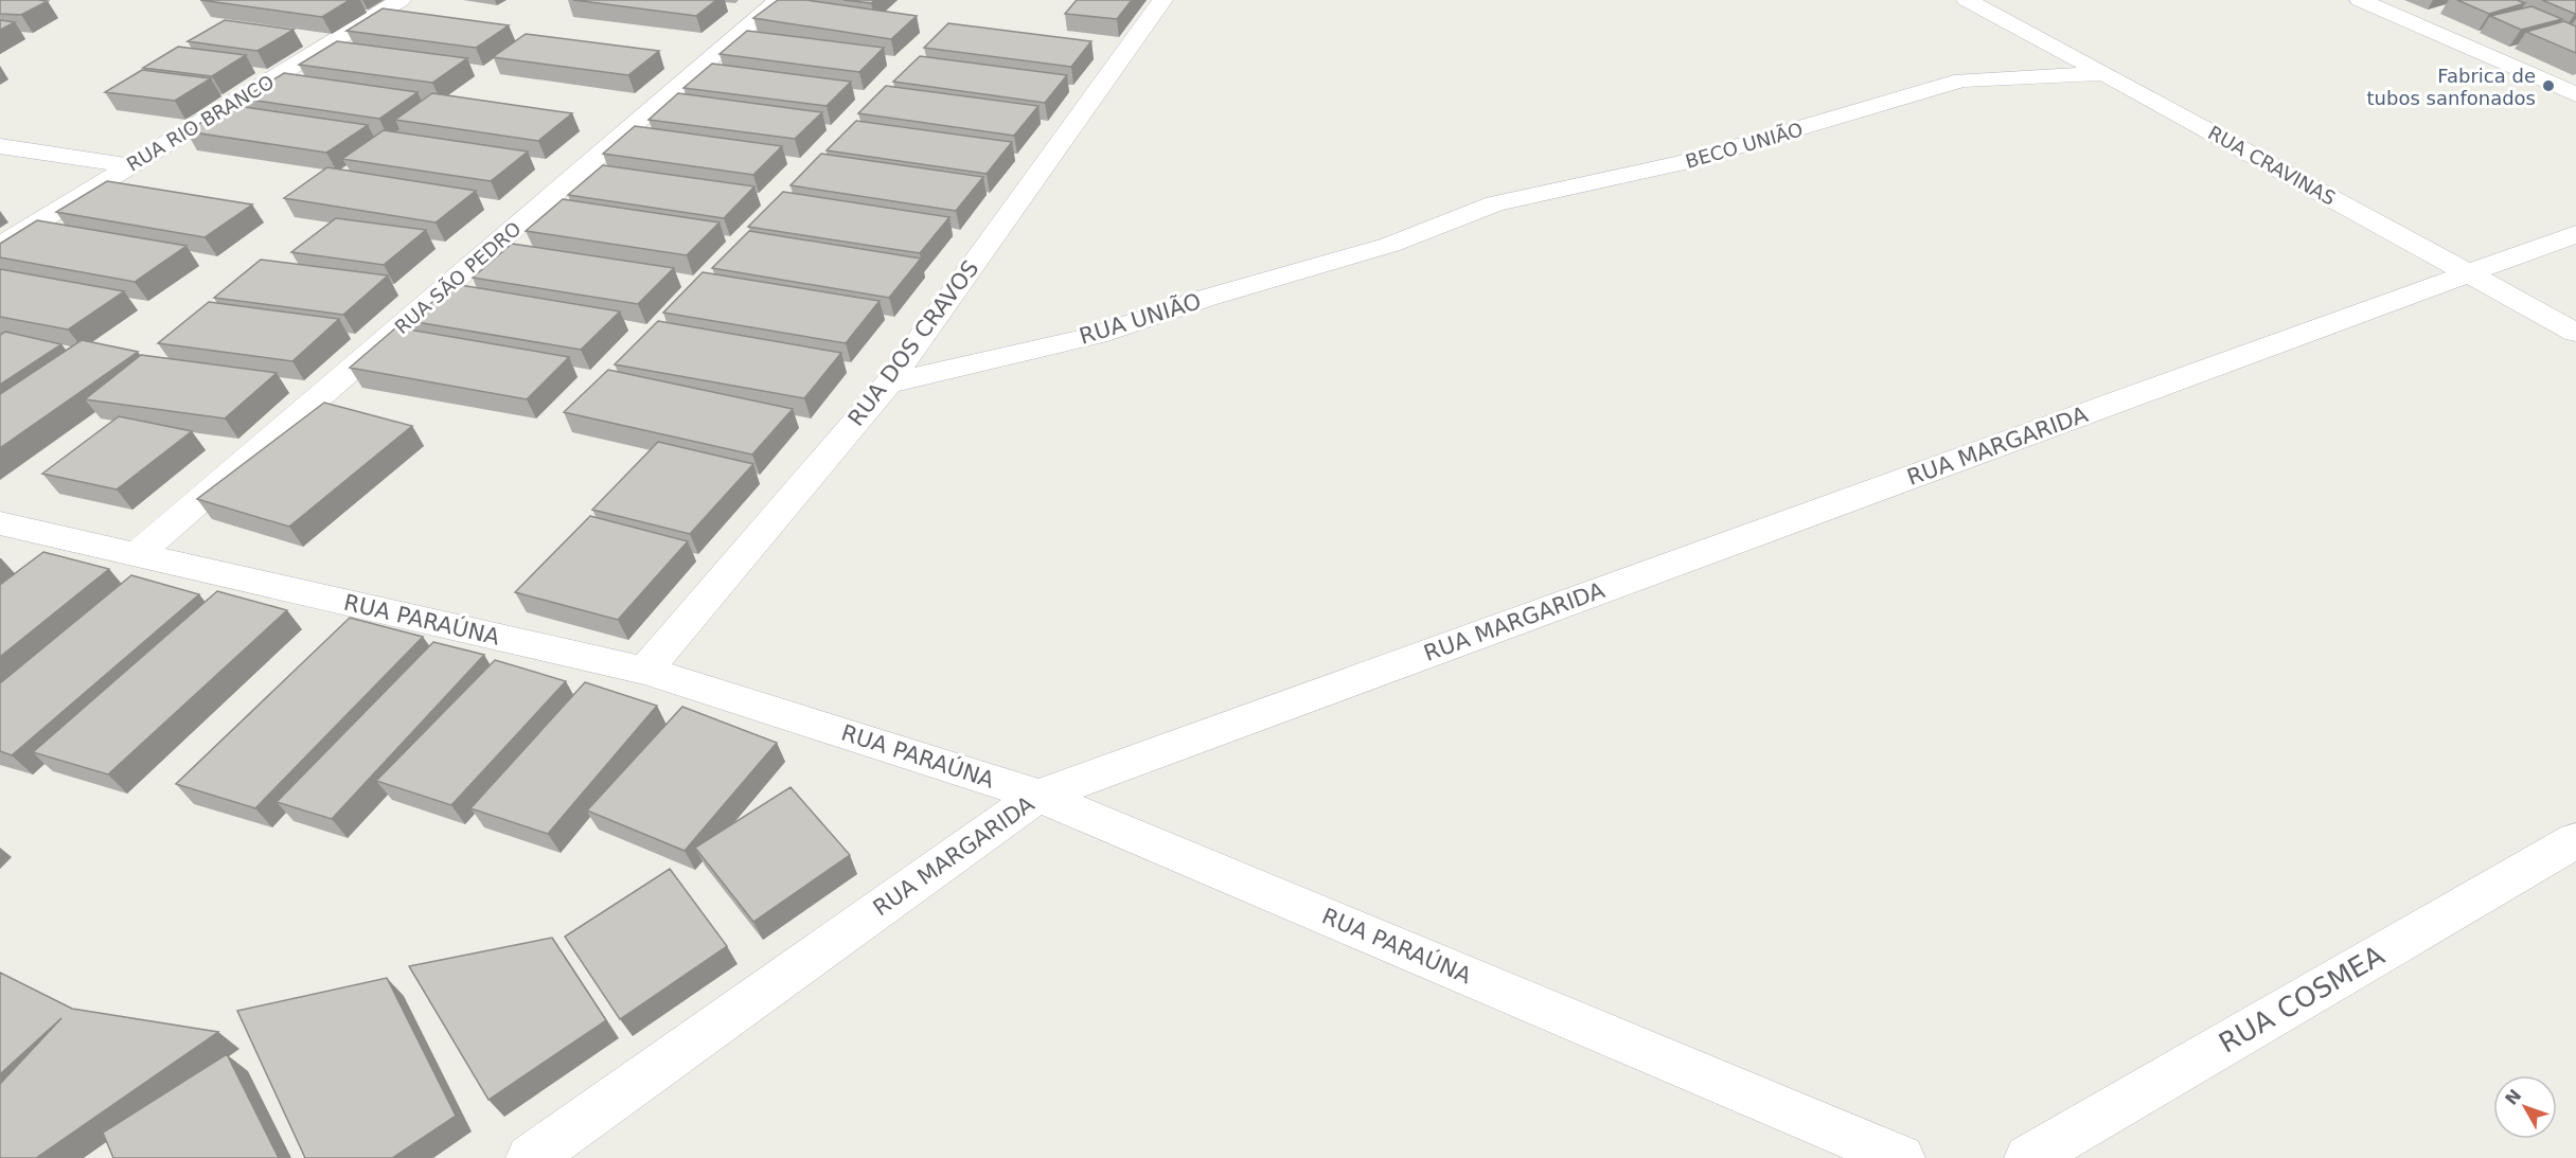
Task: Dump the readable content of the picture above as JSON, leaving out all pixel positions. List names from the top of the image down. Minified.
{"streets":{"street":["RUA RIO BRANCO","BECO UNIÃO","RUA CRAVINAS","RUA SÃO PEDRO","RUA UNIÃO","RUA DOS CRAVOS","RUA MARGARIDA","RUA PARAÚNA","RUA COSMEA"]},"crossings":[["BECO UNIÃO","RUA CRAVINAS"],["BECO UNIÃO","RUA UNIÃO"],["RUA CRAVINAS","RUA MARGARIDA"],["RUA SÃO PEDRO","RUA PARAÚNA"],["RUA UNIÃO","RUA DOS CRAVOS"],["RUA DOS CRAVOS","RUA PARAÚNA"],["RUA MARGARIDA","RUA PARAÚNA"]],"places":["Fabrica de tubos sanfonados"],"north":"top left"}
